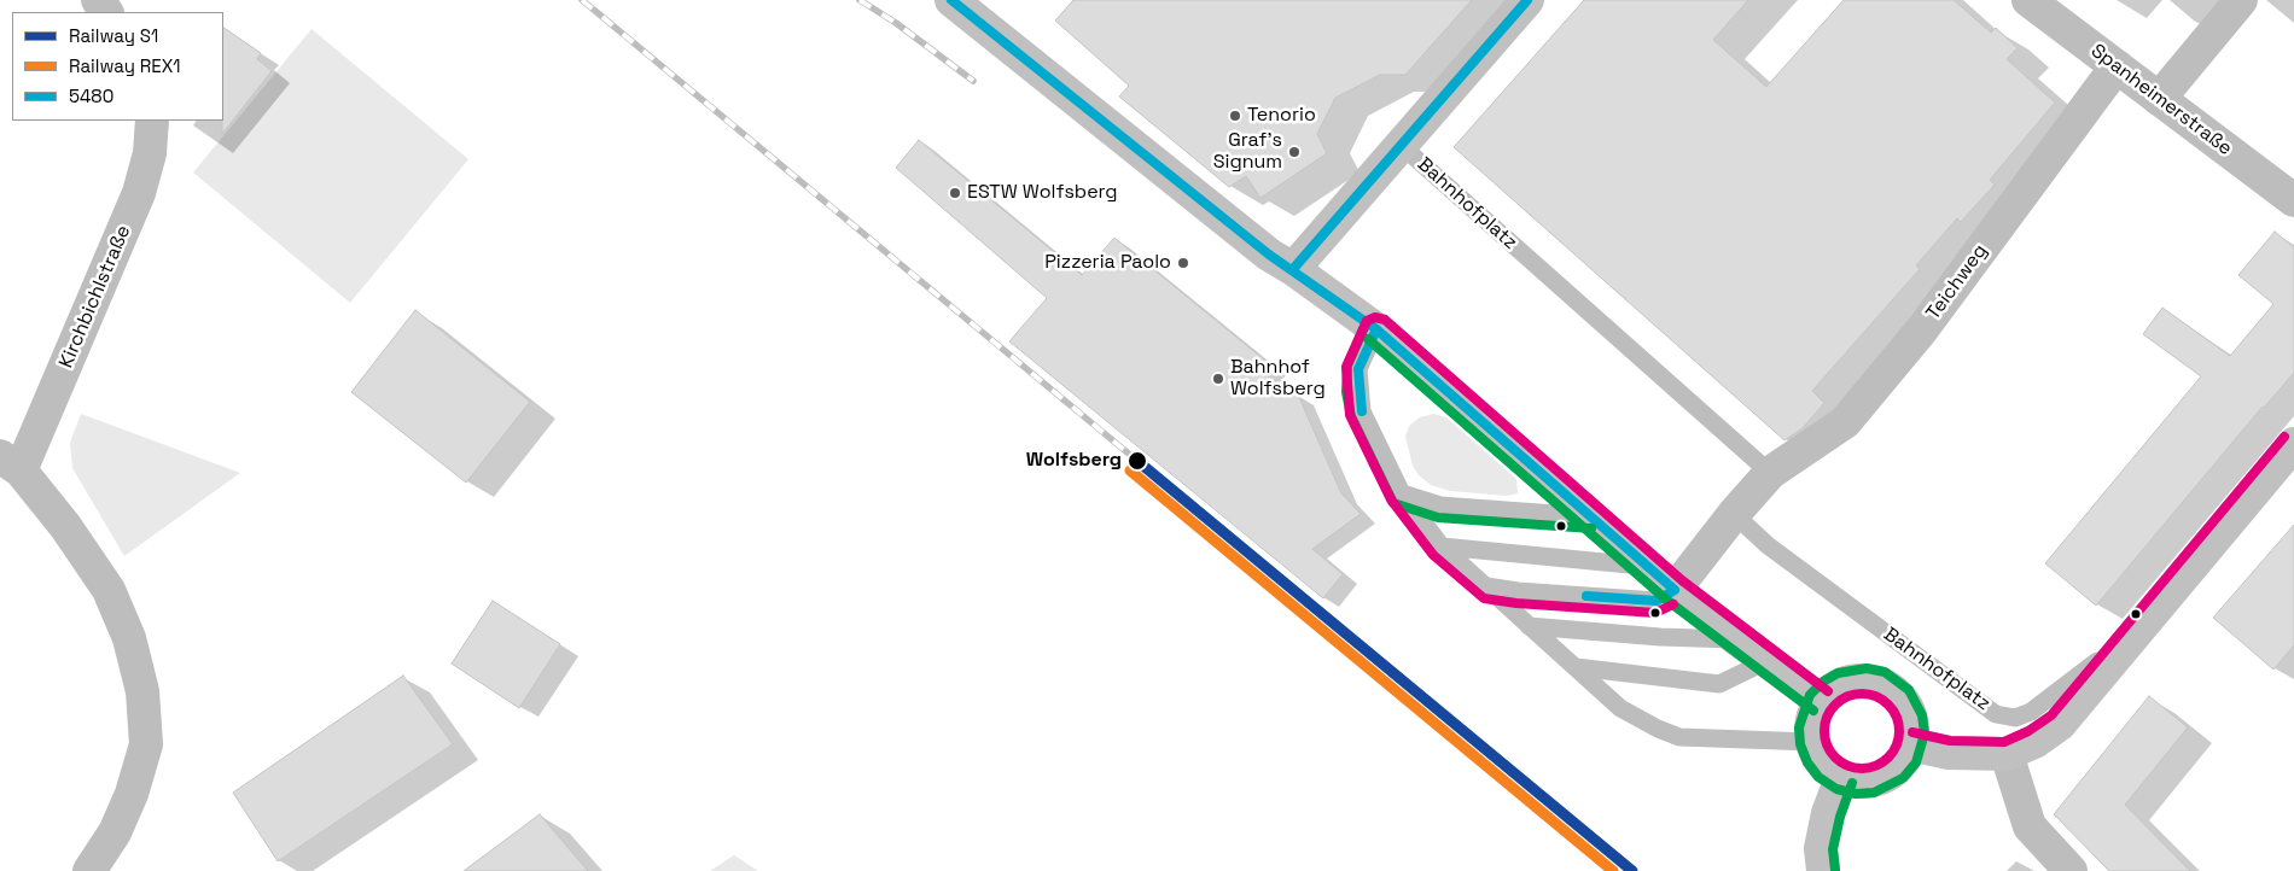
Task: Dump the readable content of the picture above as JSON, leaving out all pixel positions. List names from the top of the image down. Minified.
{"streets":{"street":["Spanheimerstraße","Bahnhofplatz","Teichweg","Kirchbichlstraße"]},"crossings":[["Spanheimerstraße","Teichweg"],["Bahnhofplatz","Teichweg"]],"places":["Tenorio","Graf's Signum","ESTW Wolfsberg","Pizzeria Paolo","Bahnhof Wolfsberg","Wolfsberg"],"lines":["transit line 5480","rail line S1","rail line REX1"],"legend":["Railway S1","Railway REX1","5480"]}
